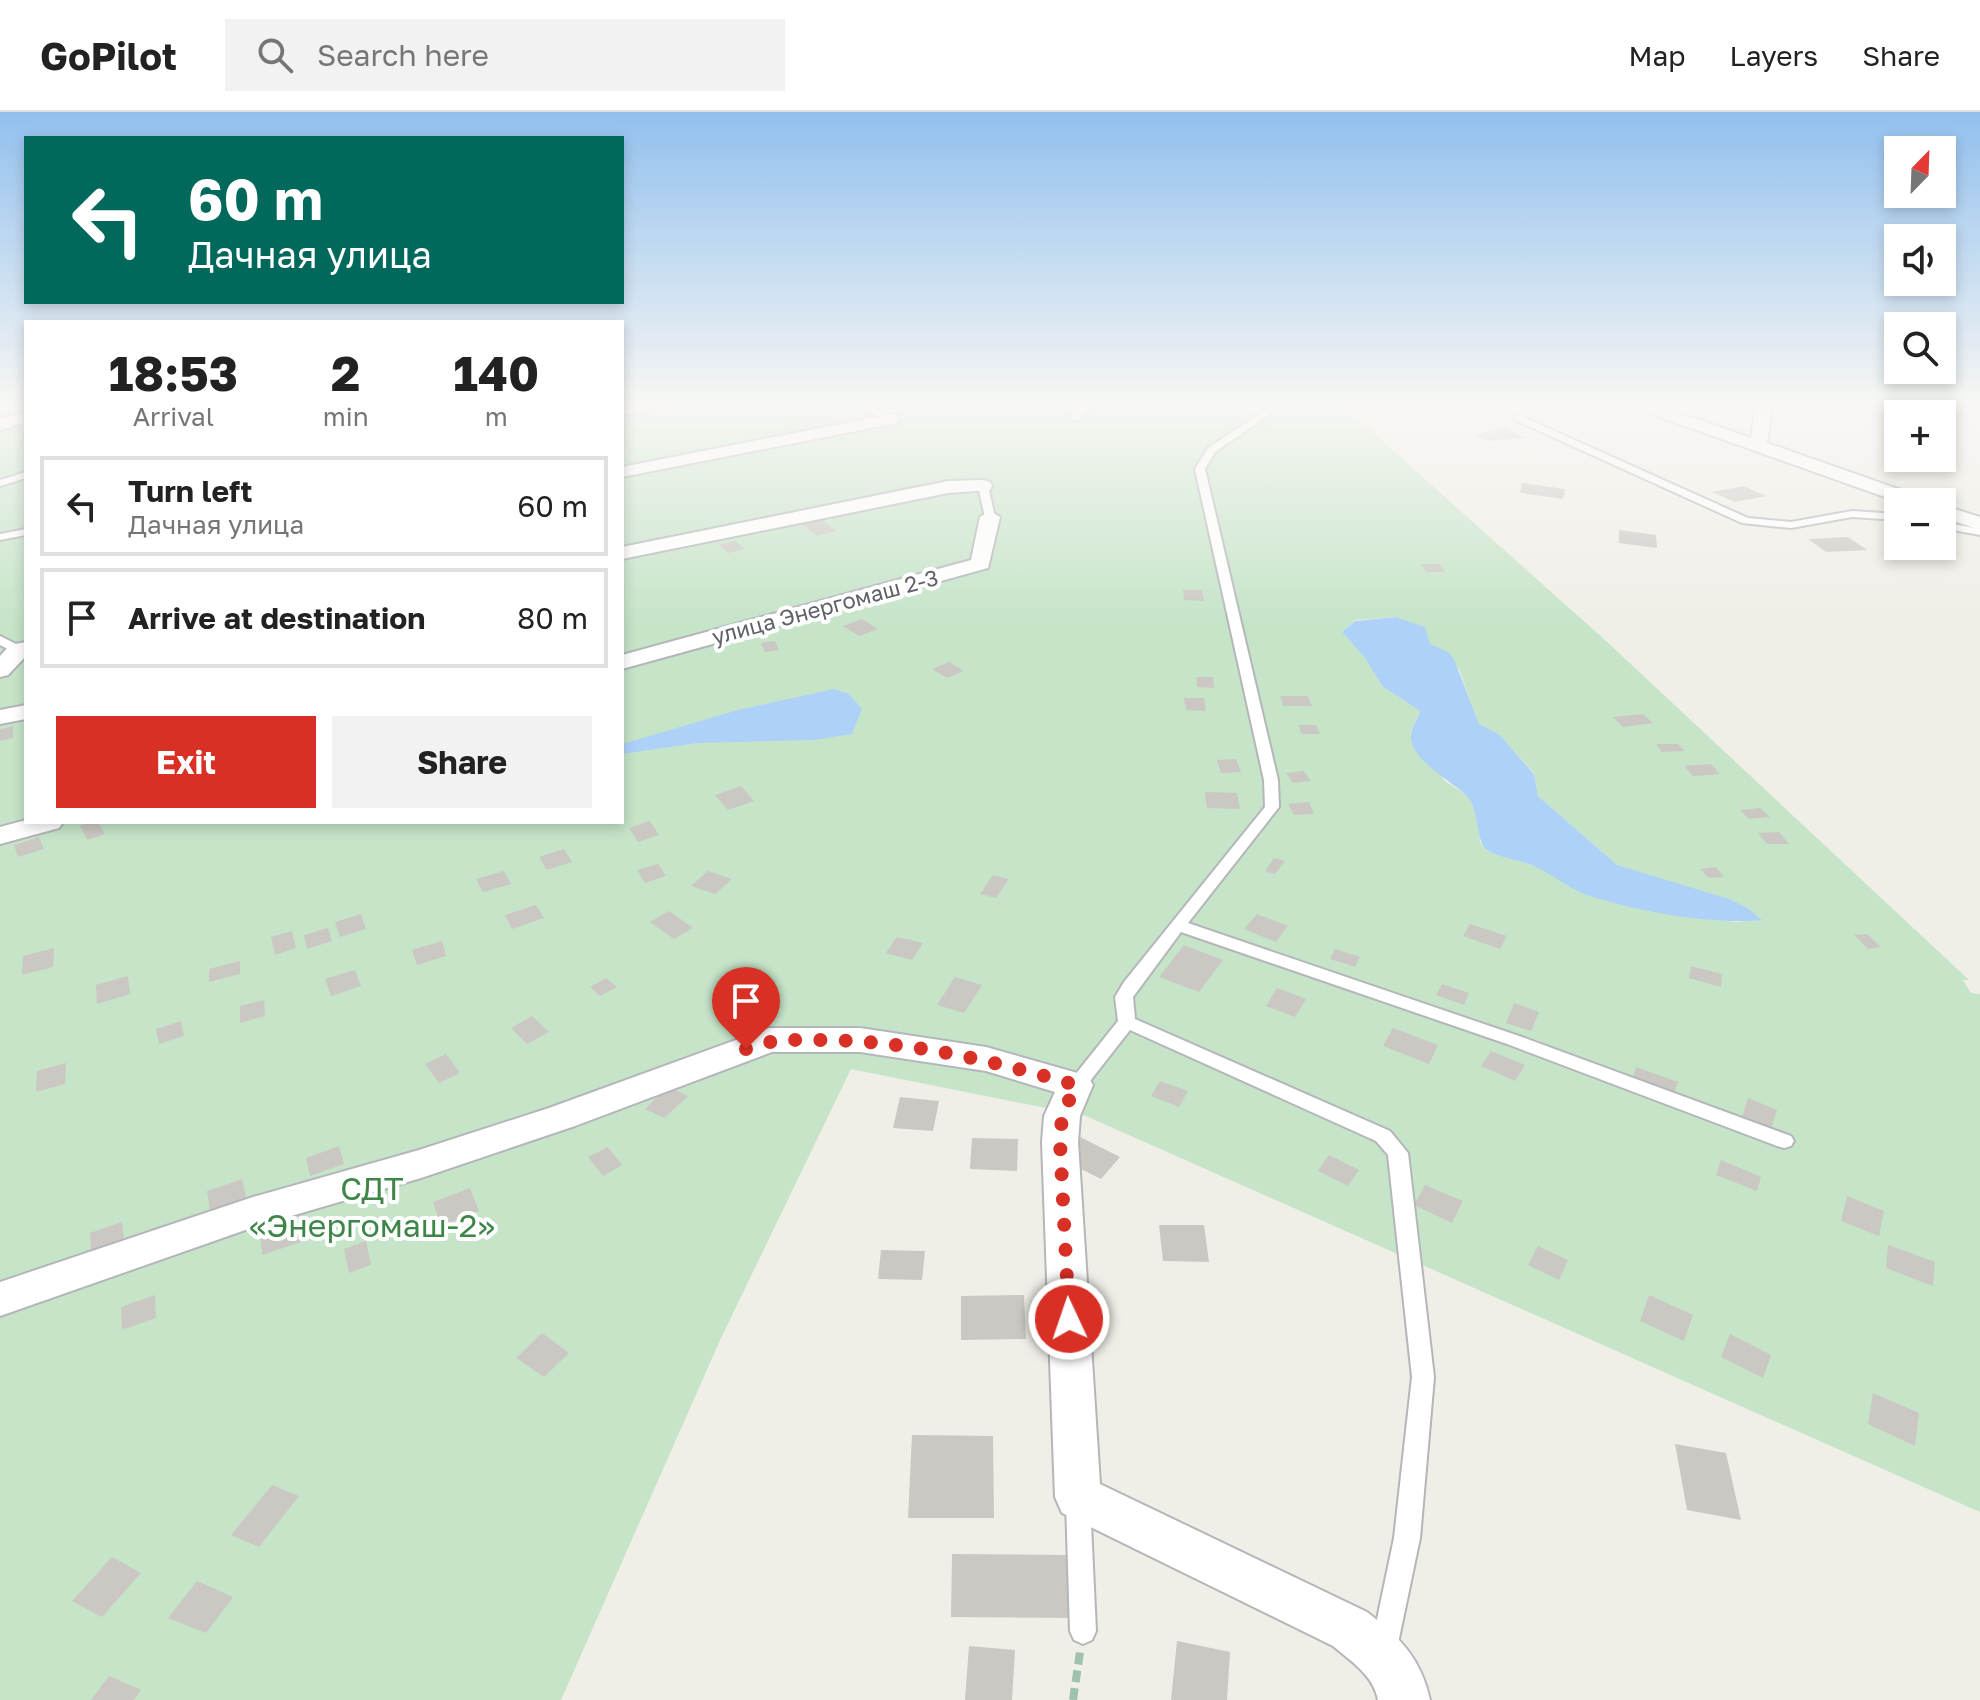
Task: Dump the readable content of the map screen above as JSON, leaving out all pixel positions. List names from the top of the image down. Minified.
{"streets":{"street":["улица Энергомаш 2-3"]},"parks":["СДТ «Энергомаш-2»"],"north":"top right","page":{"header":"GoPilot","search":"Search here","nav":["Map","Layers","Share"],"map_buttons":["+","−"],"turn":["60 m","Дачная улица"],"eta":["18:53","Arrival","2","min","140","m"],"list":[{"name":"Turn left","note":"Дачная улица","value":"60 m"},{"name":"Arrive at destination","value":"80 m"}],"buttons":["Exit","Share"]}}
